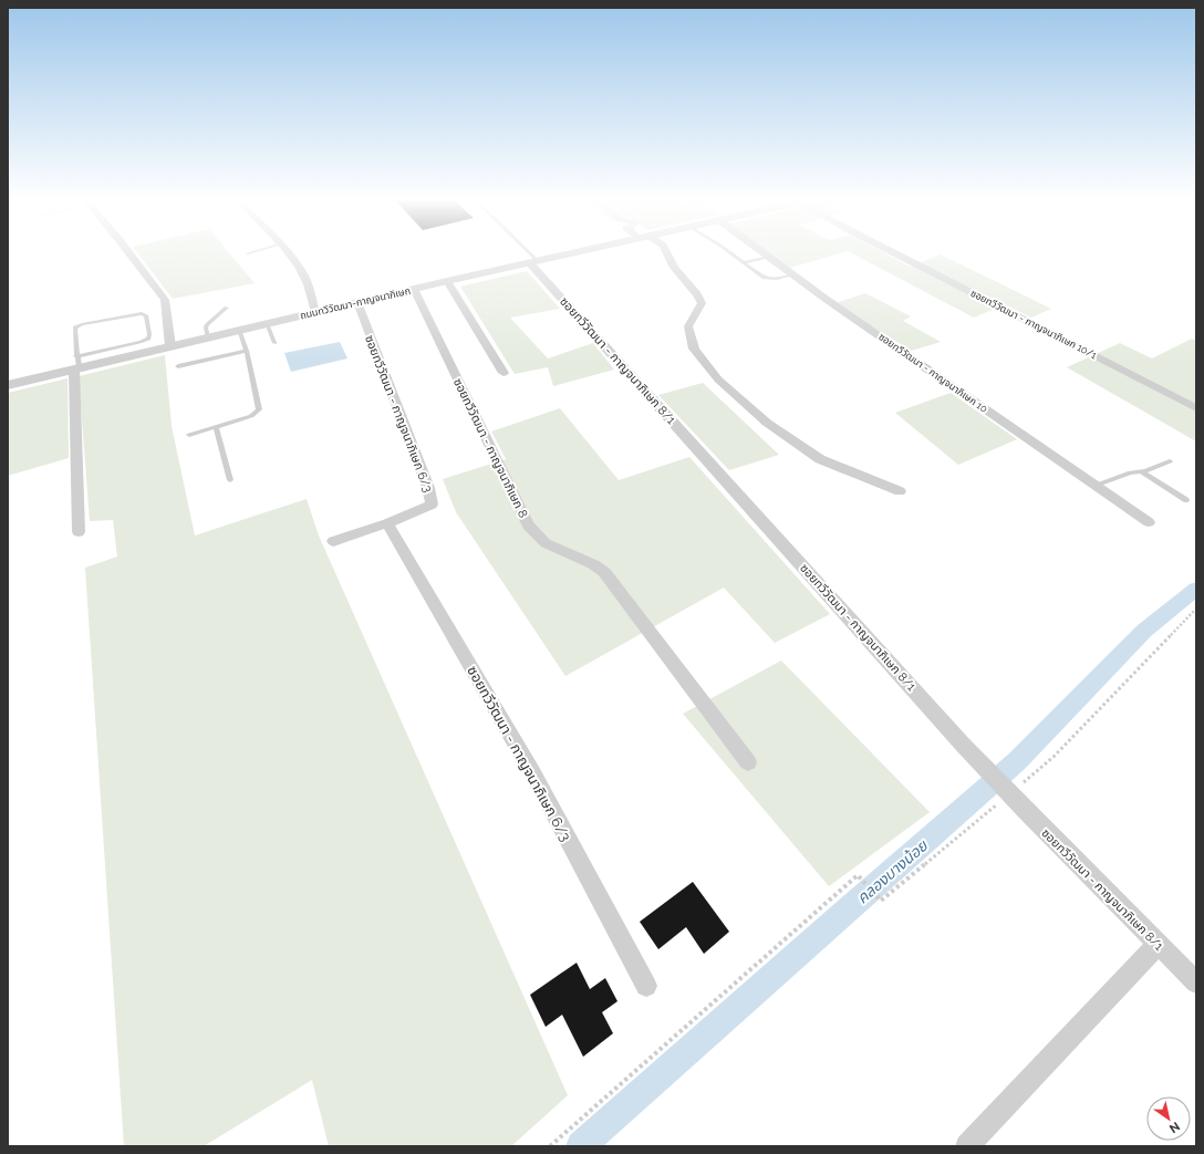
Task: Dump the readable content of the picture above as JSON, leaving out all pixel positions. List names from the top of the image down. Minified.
{"streets":{"street":["ถนนทวีวัฒนา-กาญจนาภิเษก","ซอยทวีวัฒนา - กาญจนาภิเษก 10/1","ซอยทวีวัฒนา - กาญจนาภิเษก 8/1","ซอยทวีวัฒนา - กาญจนาภิเษก 10","ซอยทวีวัฒนา - กาญจนาภิเษก 6/3","ซอยทวีวัฒนา - กาญจนาภิเษก 8"]},"crossings":[["ถนนทวีวัฒนา-กาญจนาภิเษก","ซอยทวีวัฒนา - กาญจนาภิเษก 8/1"],["ถนนทวีวัฒนา-กาญจนาภิเษก","ซอยทวีวัฒนา - กาญจนาภิเษก 6/3"],["ถนนทวีวัฒนา-กาญจนาภิเษก","ซอยทวีวัฒนา - กาญจนาภิเษก 8"]],"water":["คลองบางน้อย"],"north":"bottom right"}
